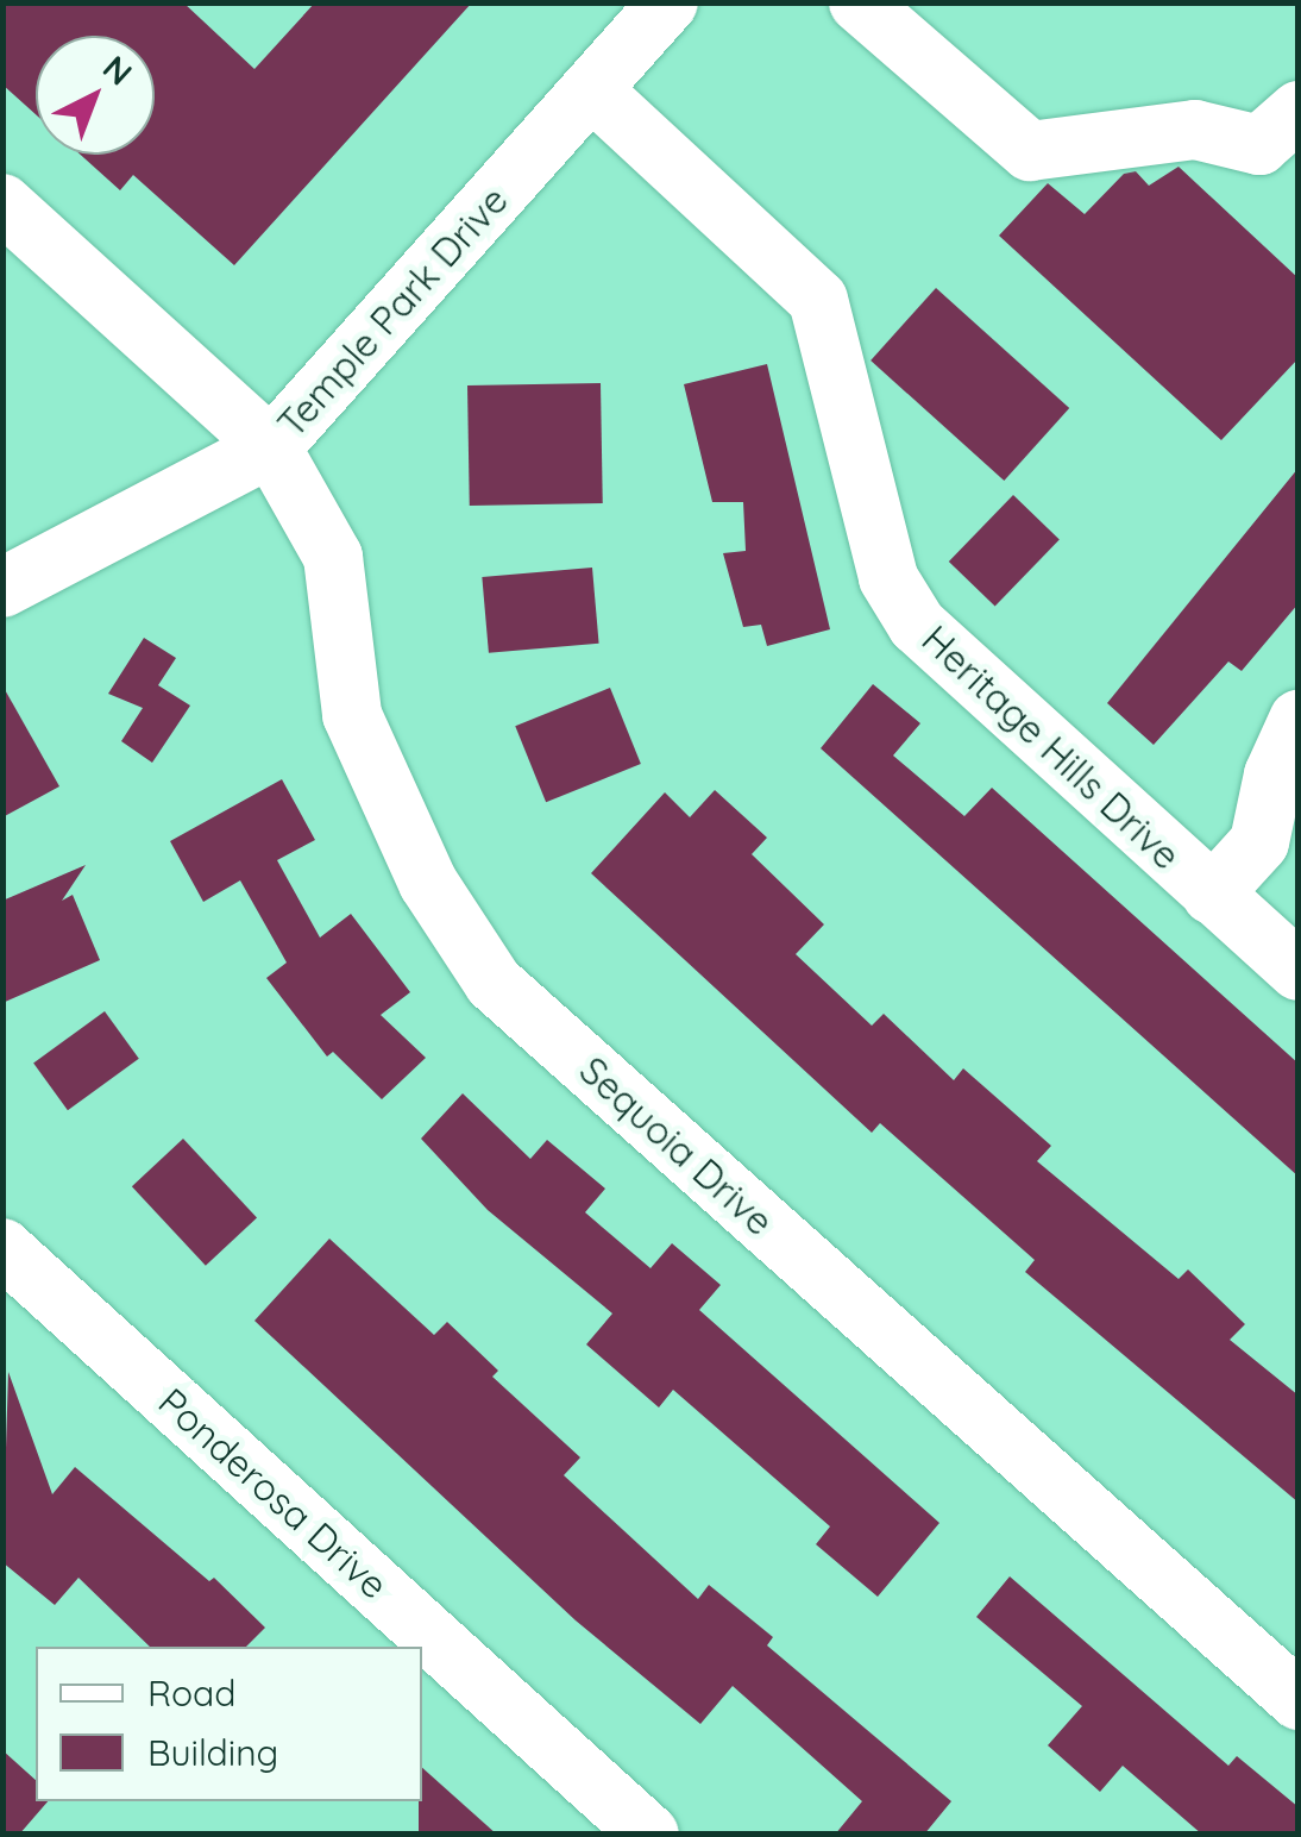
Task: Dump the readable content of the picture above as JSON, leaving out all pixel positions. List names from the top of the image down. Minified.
{"streets":{"street":["Temple Park Drive","Heritage Hills Drive","Sequoia Drive","Ponderosa Drive"]},"crossings":[["Temple Park Drive","Heritage Hills Drive"],["Temple Park Drive","Sequoia Drive"]],"legend":["Road","Building"],"north":"top right"}
